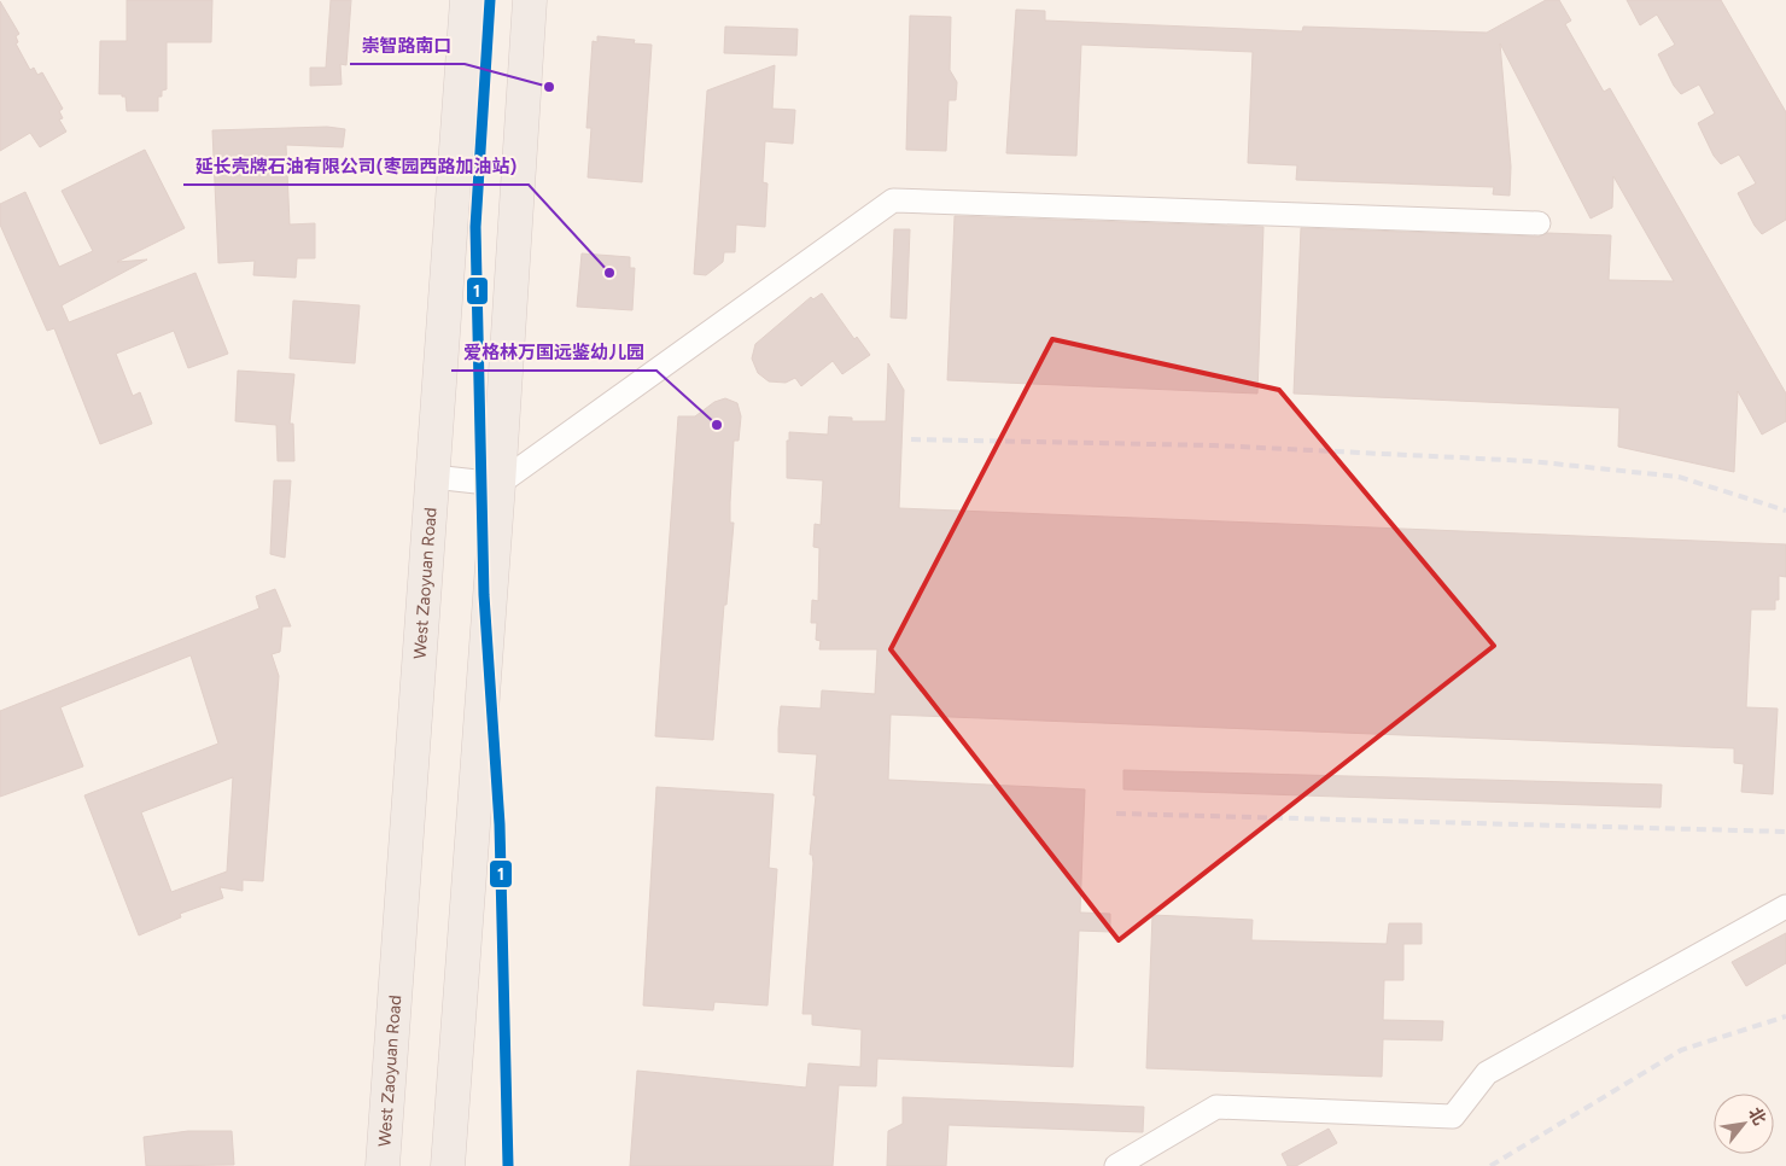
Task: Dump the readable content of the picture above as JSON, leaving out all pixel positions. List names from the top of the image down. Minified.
{"streets":{"main road":["West Zaoyuan Road"]},"places":["崇智路南口","延长壳牌石油有限公司(枣园西路加油站)","爱格林万国远鉴幼儿园"],"lines":["transit line 1"],"north":"top right"}
